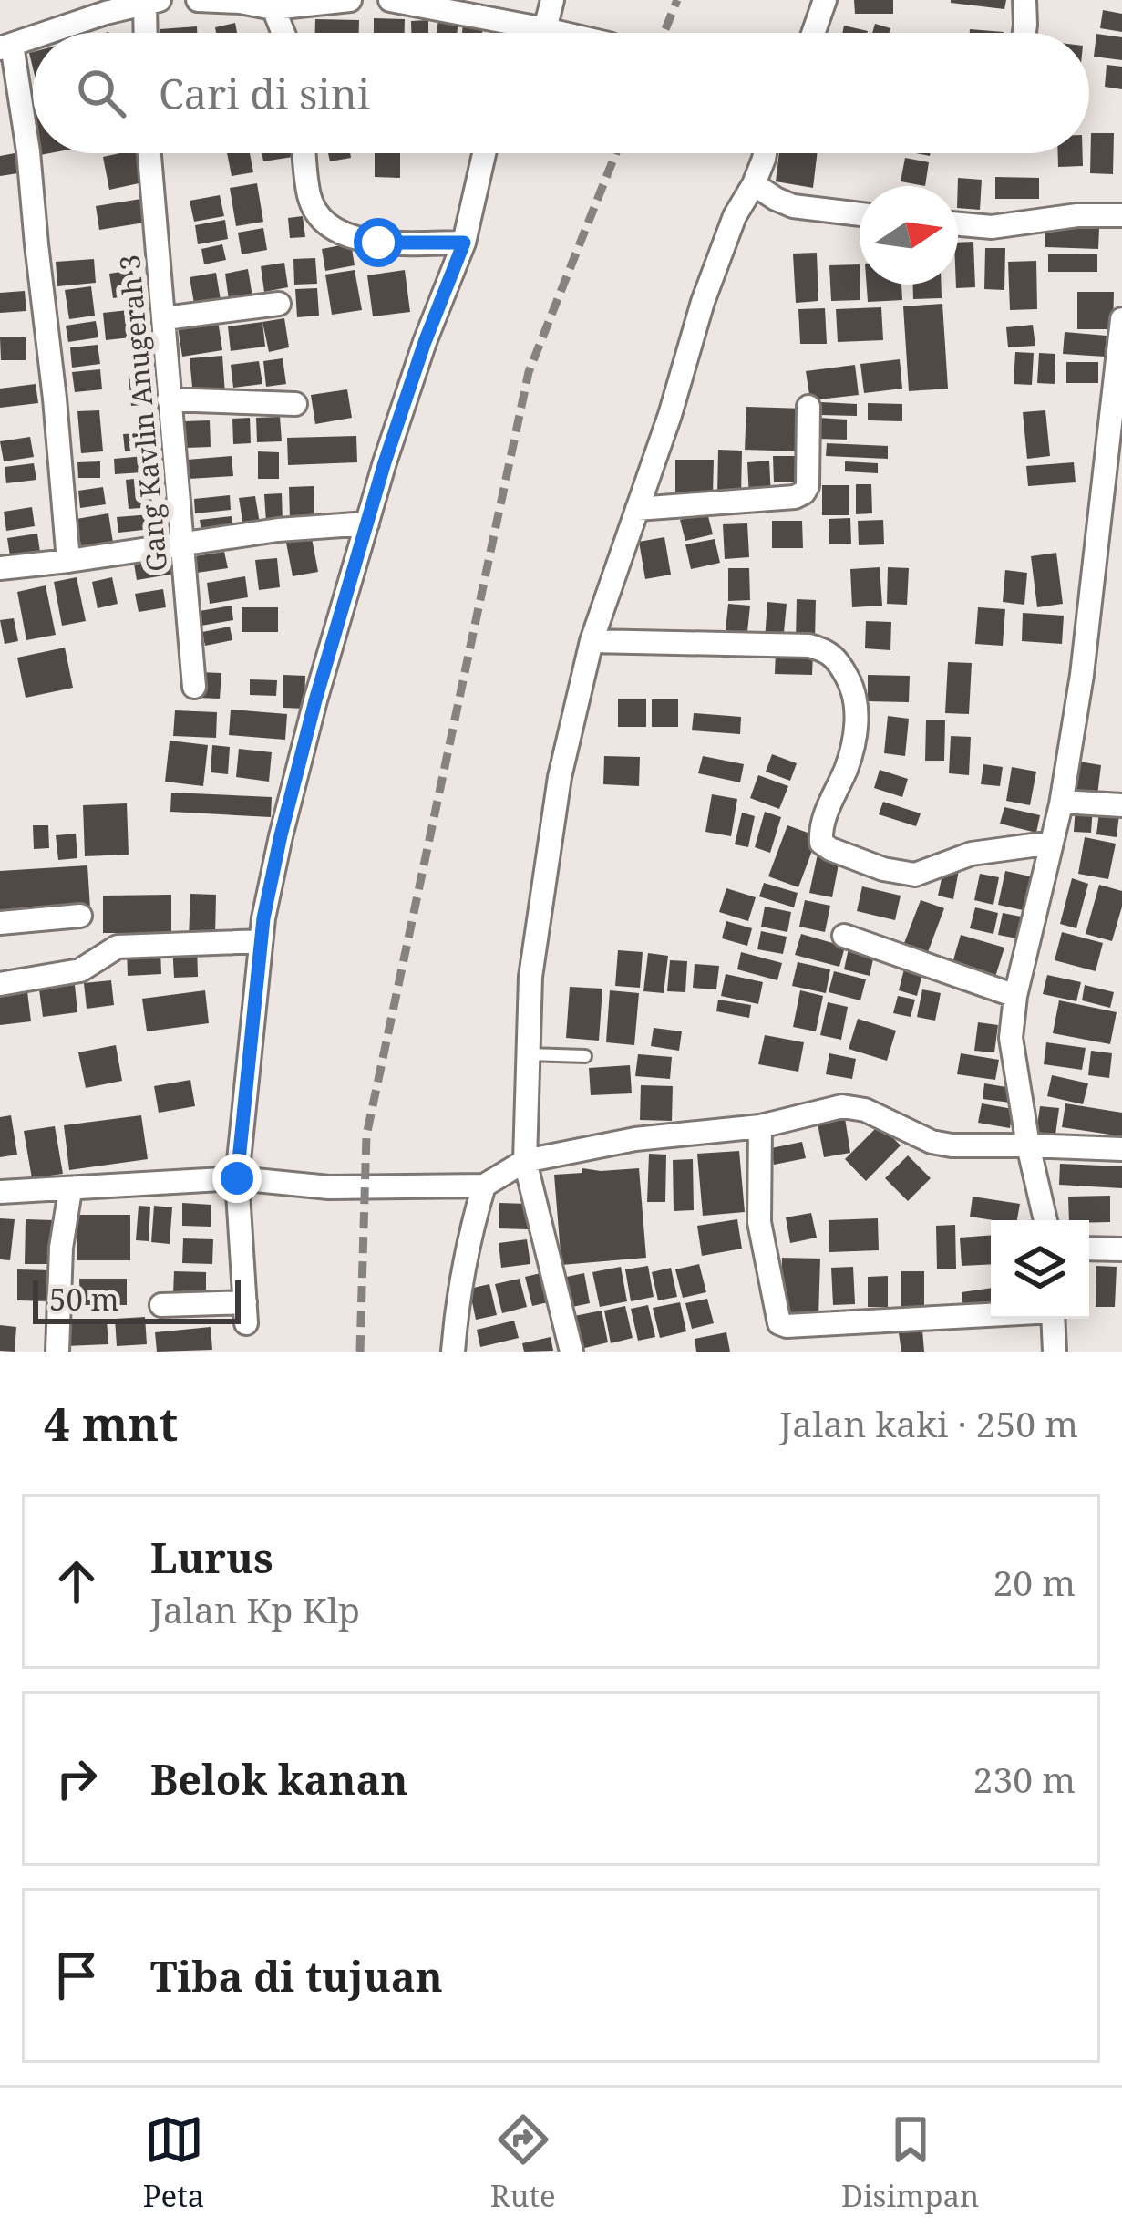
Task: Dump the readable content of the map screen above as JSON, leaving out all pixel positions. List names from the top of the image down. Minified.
{"streets":{"street":["Gang Kavlin Anugerah 3"]},"scale_bar":"50 m","north":"right","page":{"search":"Cari di sini","scale":"50 m","heading":["4 mnt","Jalan kaki · 250 m"],"list":[["Lurus","Jalan Kp Klp","20 m"],["Belok kanan","230 m"],"Tiba di tujuan"],"nav":["Peta","Rute","Disimpan"]}}
